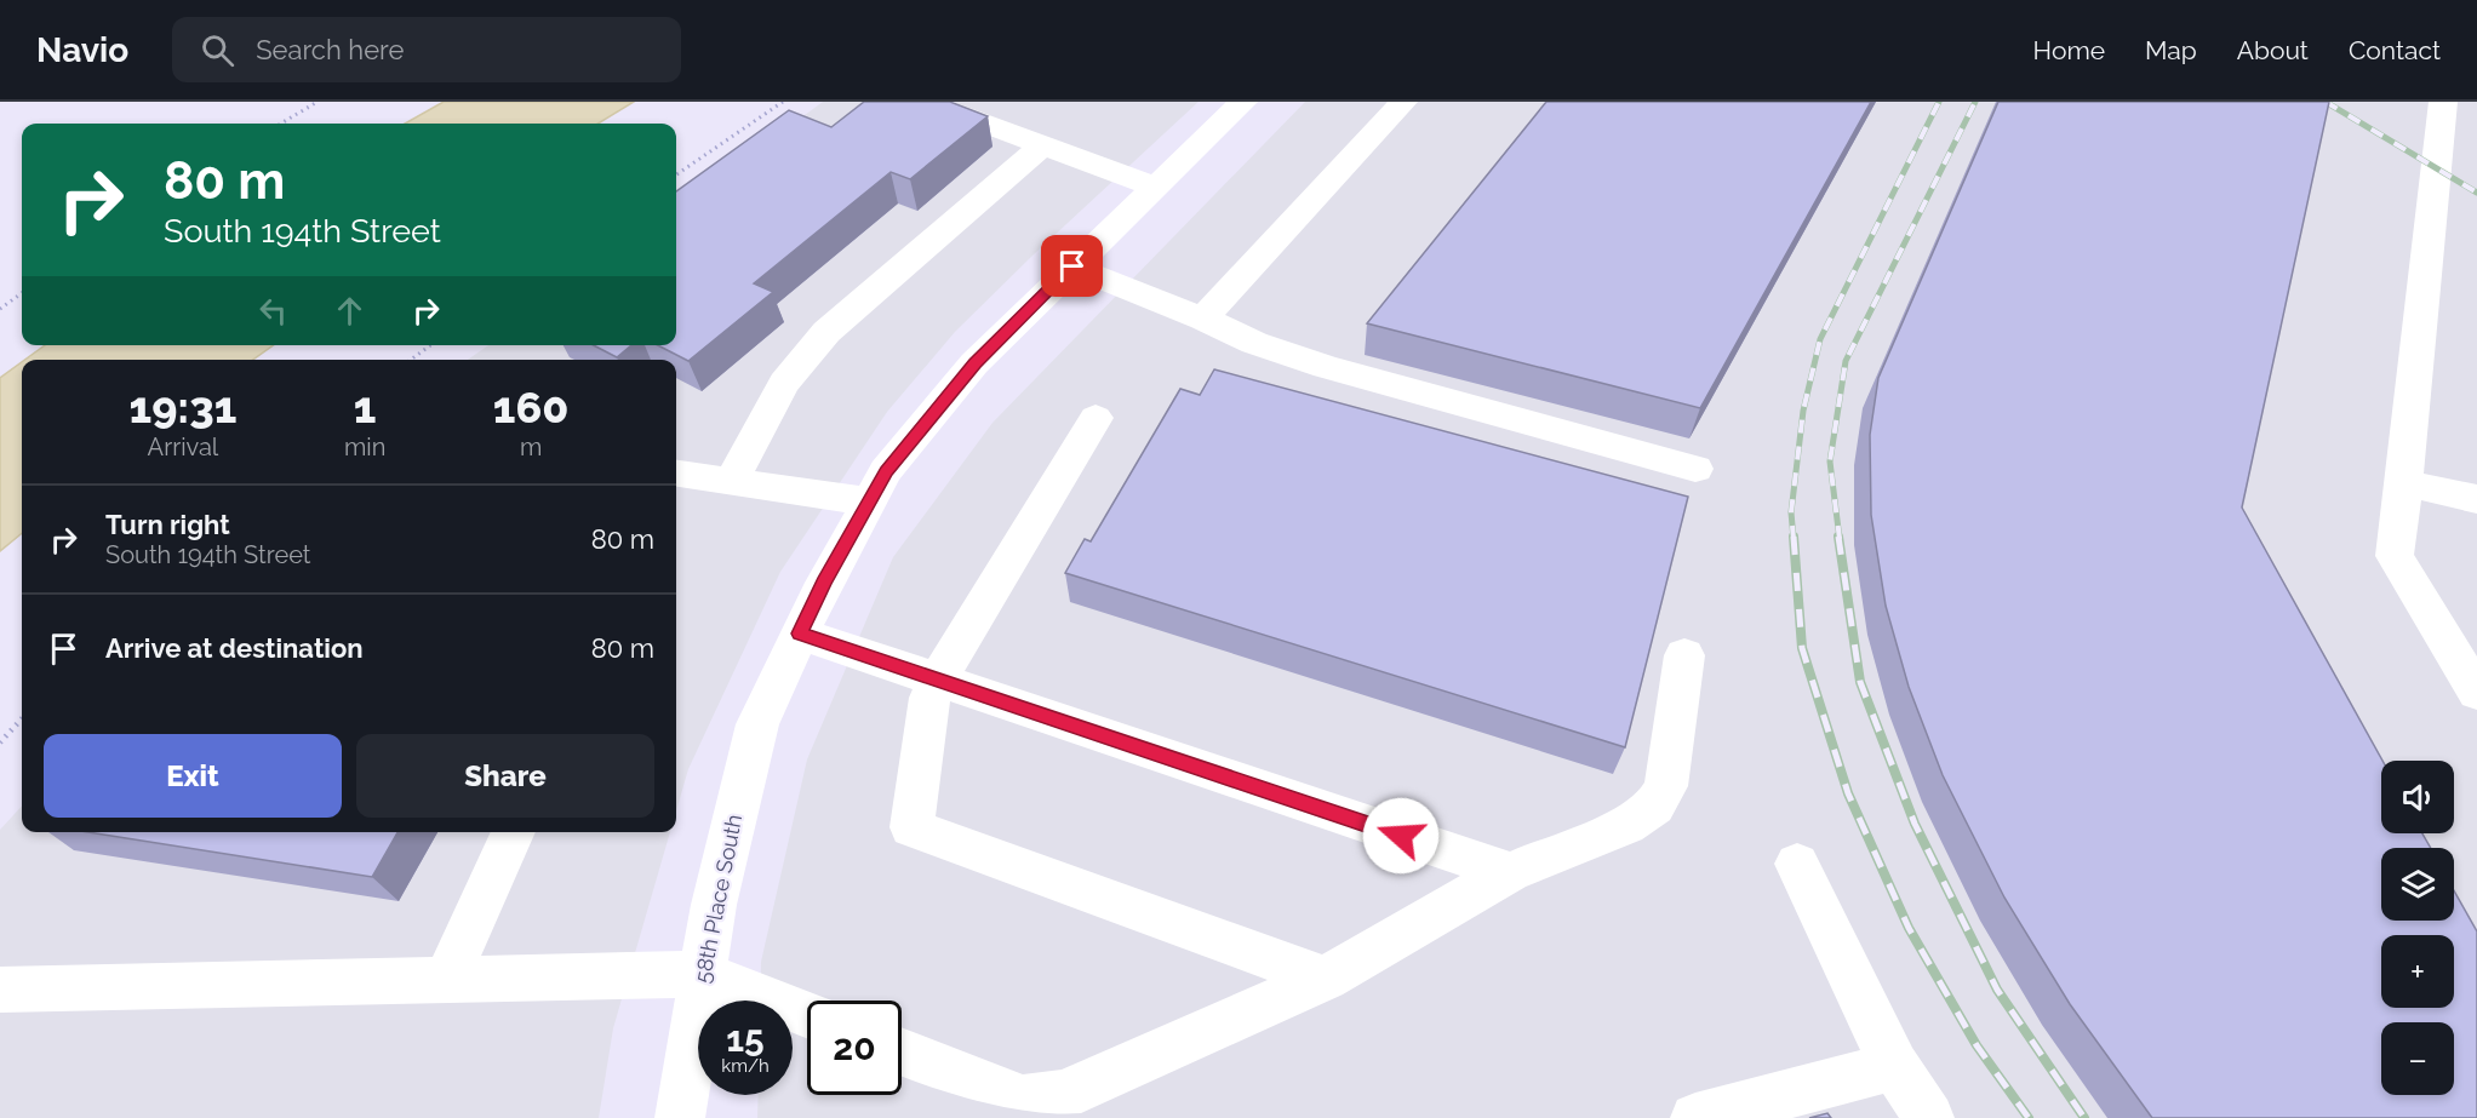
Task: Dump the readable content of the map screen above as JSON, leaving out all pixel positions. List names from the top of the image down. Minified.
{"streets":{"street":["58th Place South"]},"page":{"header":"Navio","search":"Search here","nav":["Home","Map","About","Contact"],"turn":["80 m","South 194th Street"],"eta":["19:31","Arrival","1","min","160","m"],"list":[{"name":"Turn right","note":"South 194th Street","value":"80 m"},{"name":"Arrive at destination","value":"80 m"}],"buttons":["Exit","Share"],"map_buttons":["+","−"],"speed":"15 km/h","limit":"20"}}
